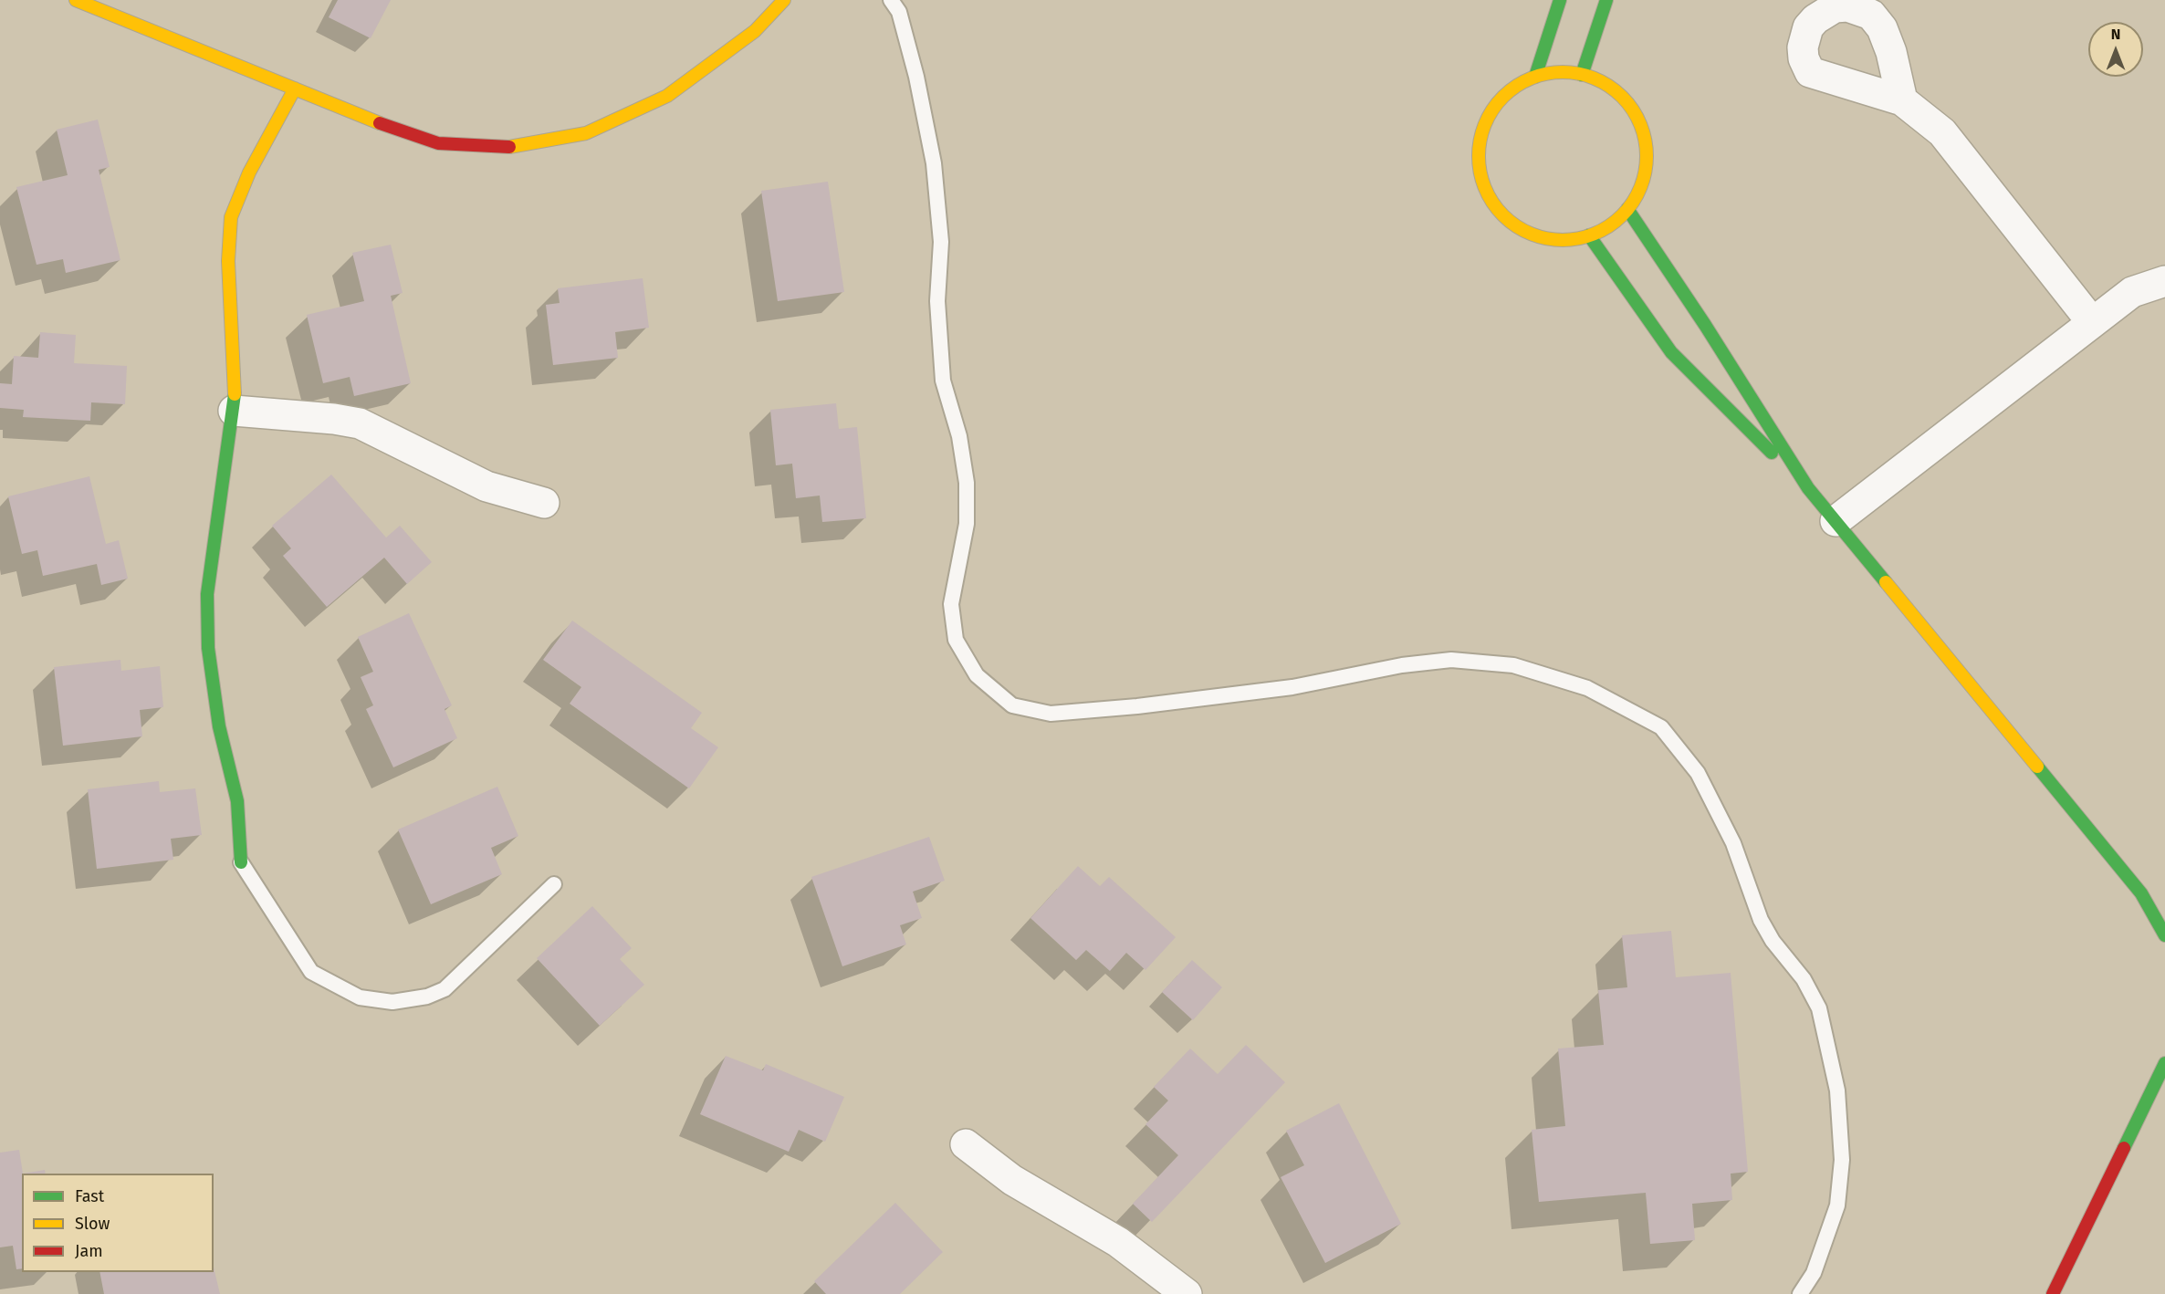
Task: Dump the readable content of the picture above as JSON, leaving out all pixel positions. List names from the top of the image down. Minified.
{"legend":["Fast","Slow","Jam"],"north":"top"}
